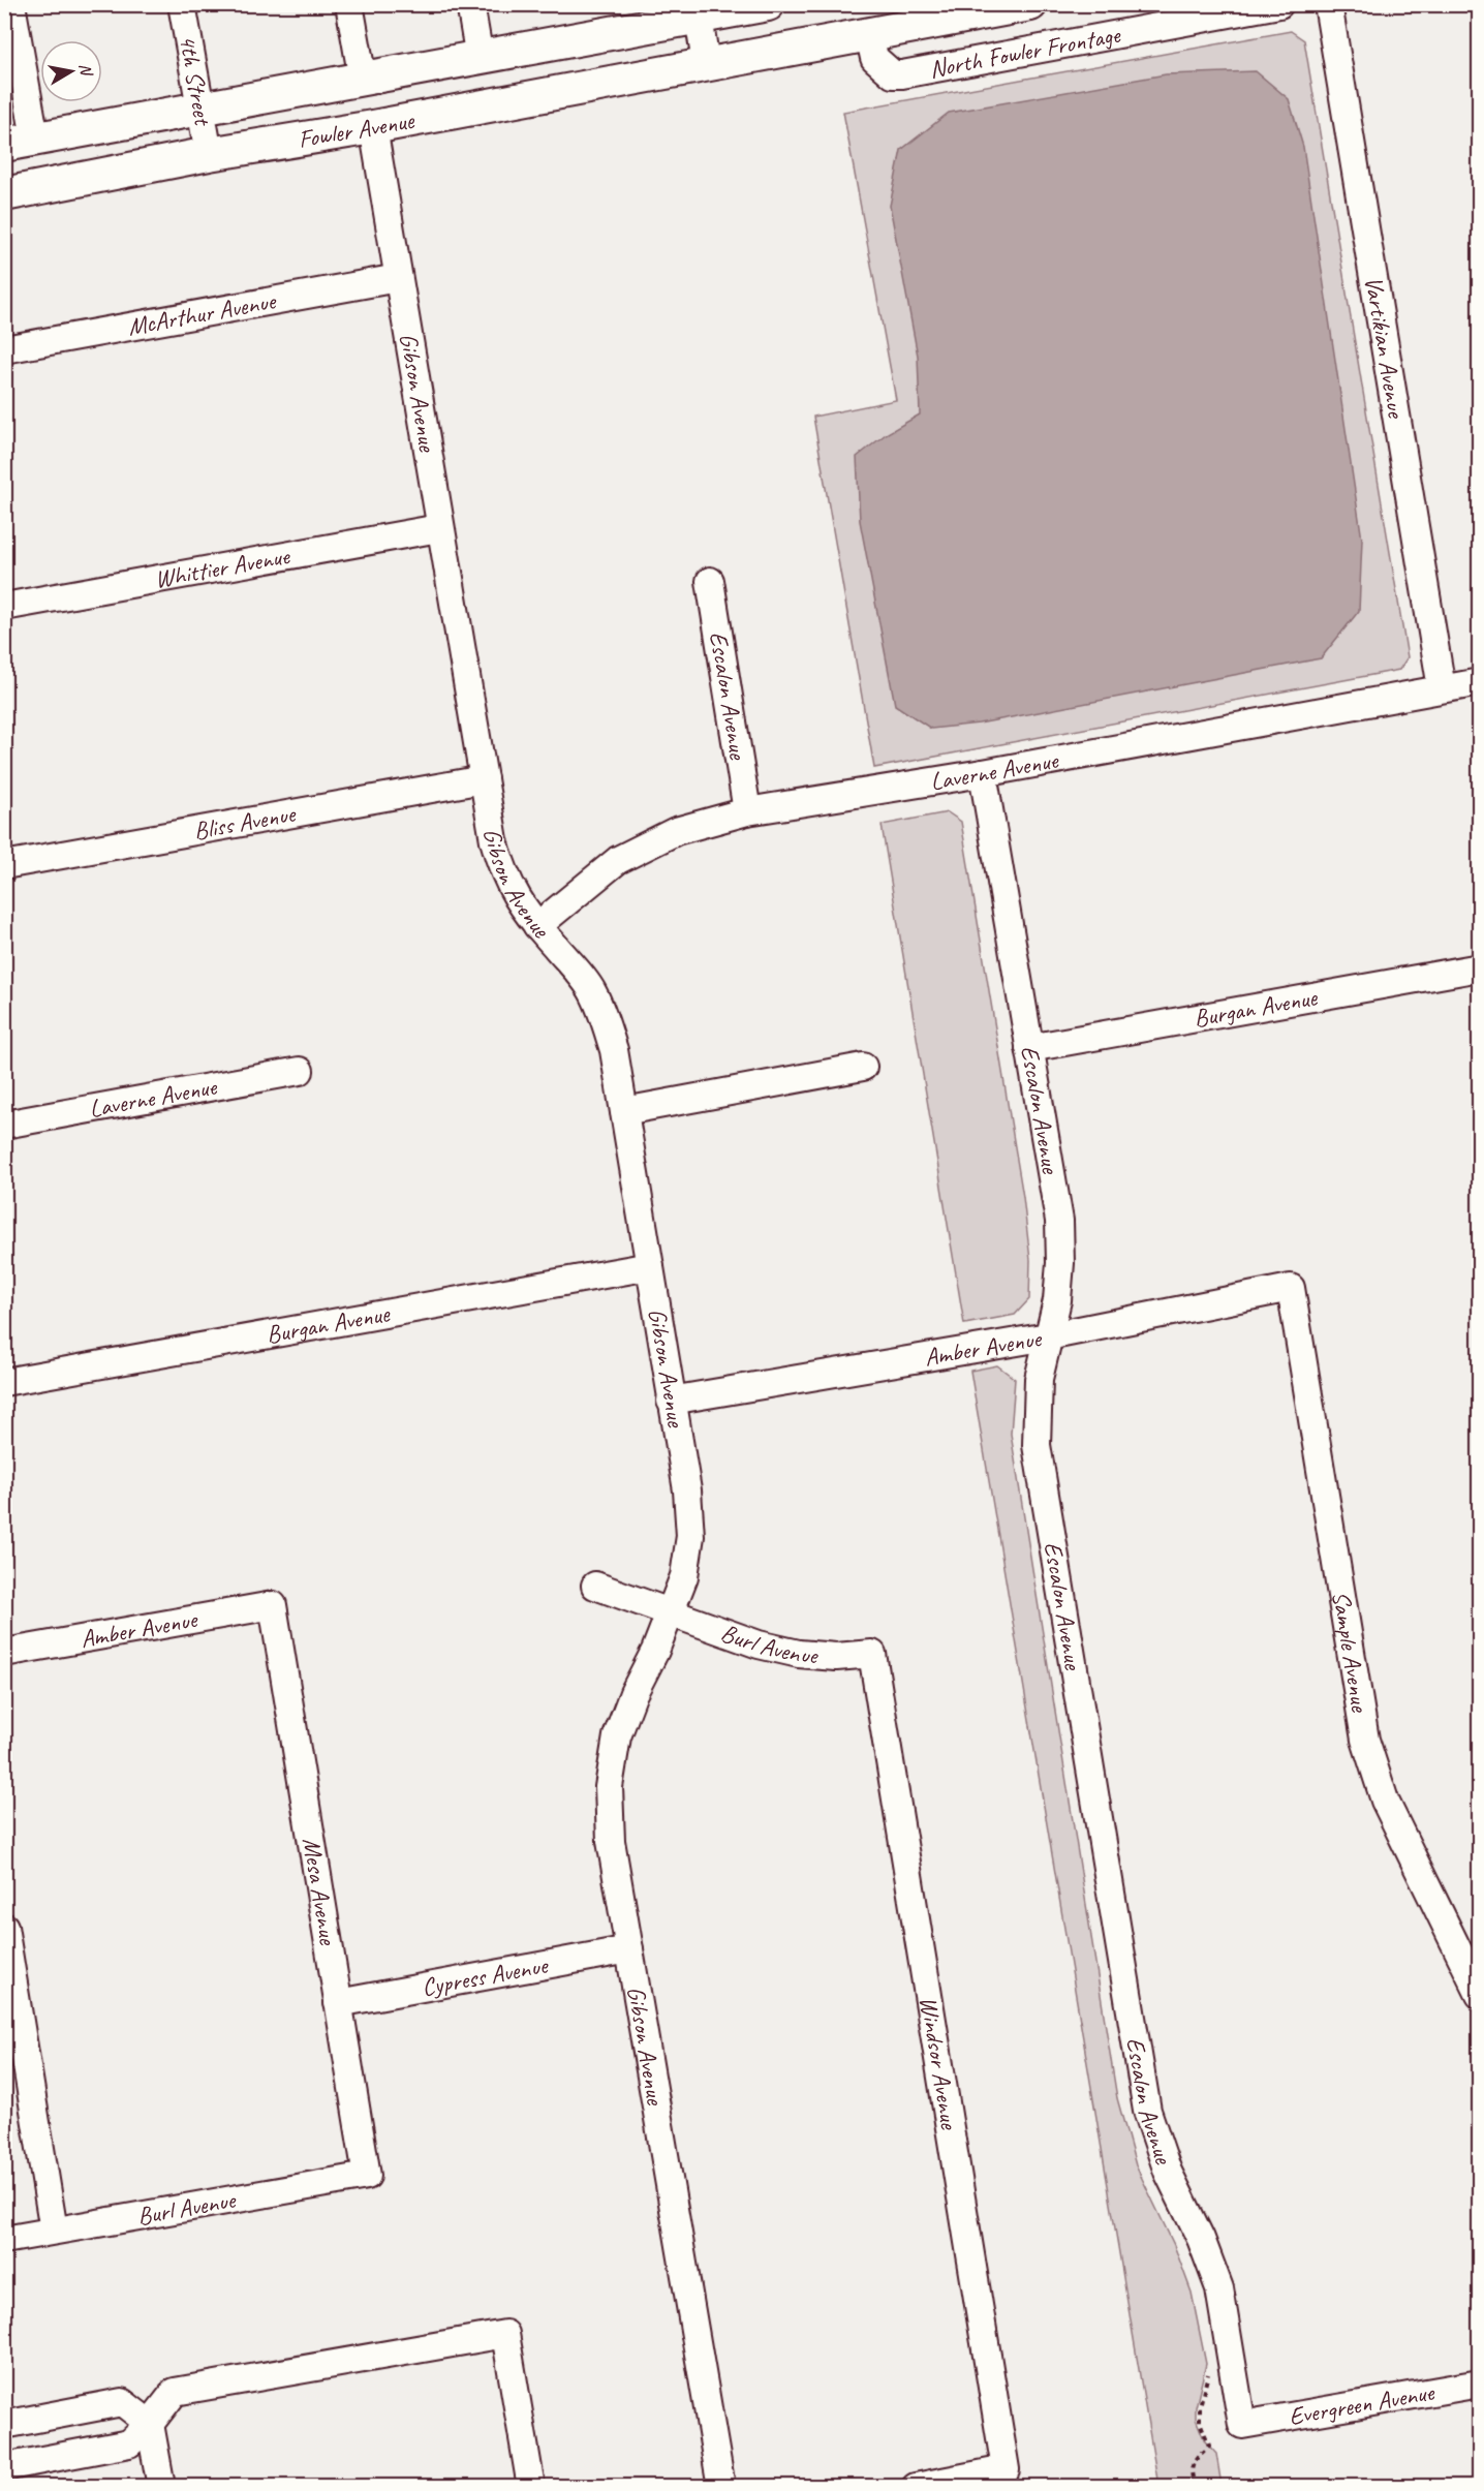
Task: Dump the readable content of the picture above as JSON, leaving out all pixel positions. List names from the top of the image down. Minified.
{"streets":{"main road":["Fowler Avenue"],"street":["North Fowler Frontage","4th Street","McArthur Avenue","Vartikian Avenue","Gibson Avenue","Whittier Avenue","Escalon Avenue","Laverne Avenue","Bliss Avenue","Burgan Avenue","Amber Avenue","Burl Avenue","Sample Avenue","Mesa Avenue","Cypress Avenue","Windsor Avenue","Evergreen Avenue"]},"crossings":[["North Fowler Frontage","Fowler Avenue"],["4th Street","Fowler Avenue"],["Fowler Avenue","Gibson Avenue"],["McArthur Avenue","Gibson Avenue"],["Vartikian Avenue","Laverne Avenue"],["Gibson Avenue","Whittier Avenue"],["Gibson Avenue","Laverne Avenue"],["Gibson Avenue","Bliss Avenue"],["Gibson Avenue","Burgan Avenue"],["Gibson Avenue","Amber Avenue"],["Gibson Avenue","Burl Avenue"],["Gibson Avenue","Cypress Avenue"],["Escalon Avenue","Laverne Avenue"],["Escalon Avenue","Burgan Avenue"],["Escalon Avenue","Amber Avenue"],["Escalon Avenue","Evergreen Avenue"],["Amber Avenue","Sample Avenue"],["Amber Avenue","Mesa Avenue"],["Burl Avenue","Mesa Avenue"],["Burl Avenue","Windsor Avenue"],["Mesa Avenue","Cypress Avenue"]],"north":"right"}
